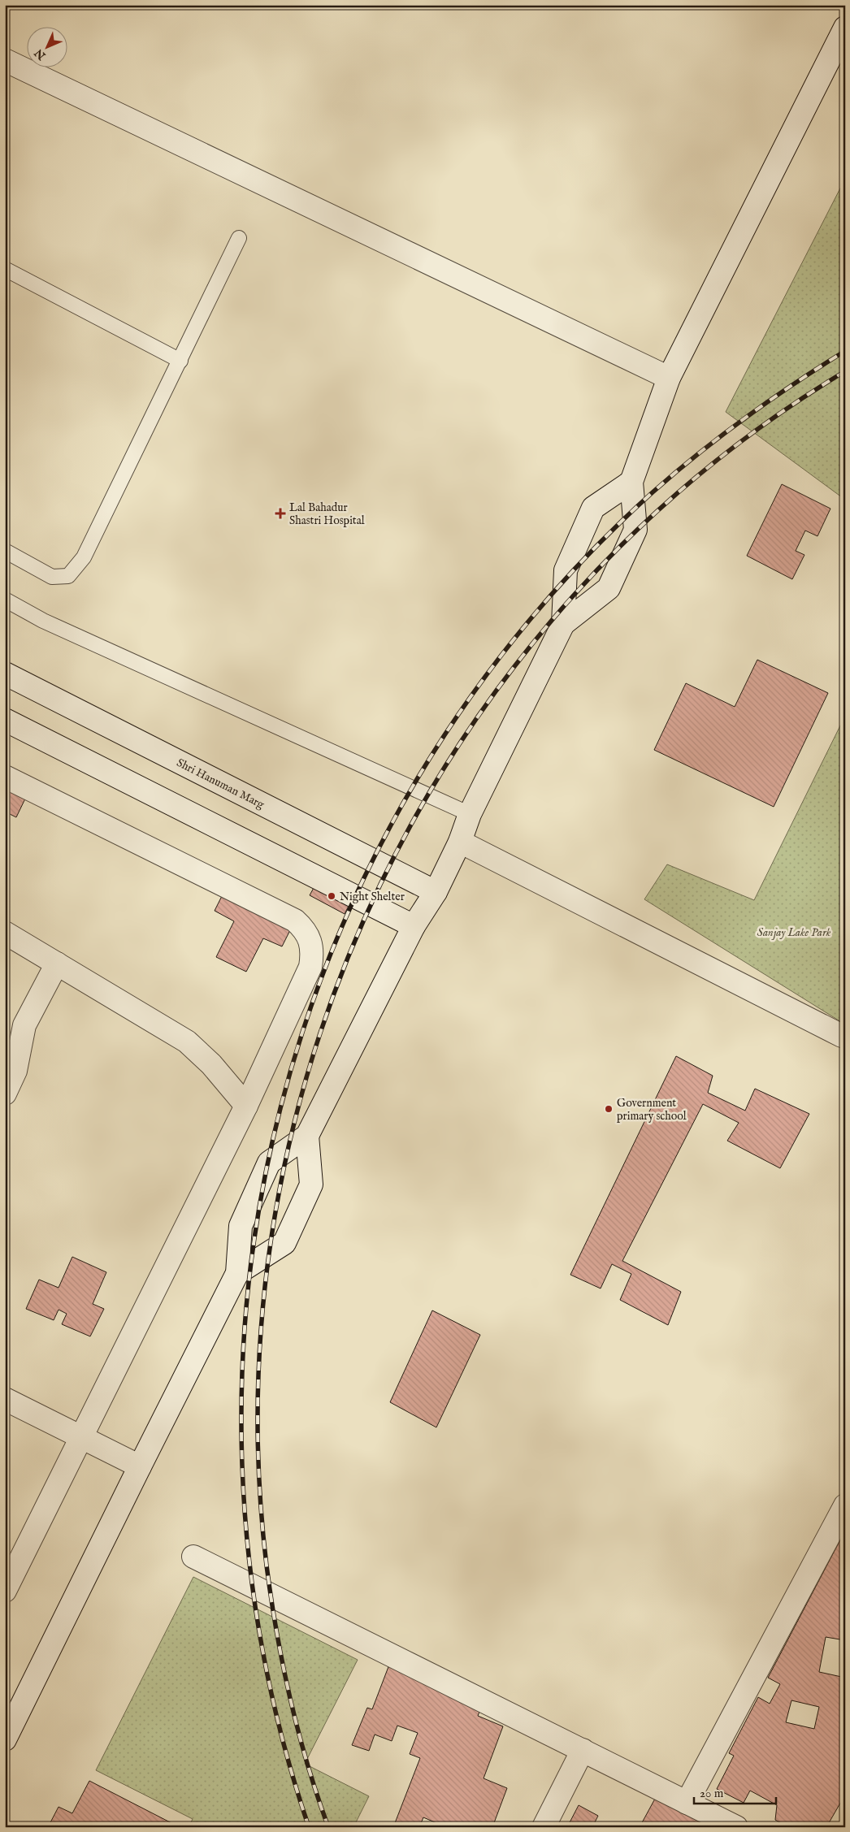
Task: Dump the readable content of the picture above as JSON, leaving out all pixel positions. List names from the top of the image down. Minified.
{"streets":{"street":["Shri Hanuman Marg"]},"parks":["Sanjay Lake Park"],"places":{"health":["Lal Bahadur Shastri Hospital"],"other":["Night Shelter","Government primary school"]},"scale_bar":"20 m","north":"bottom left"}
